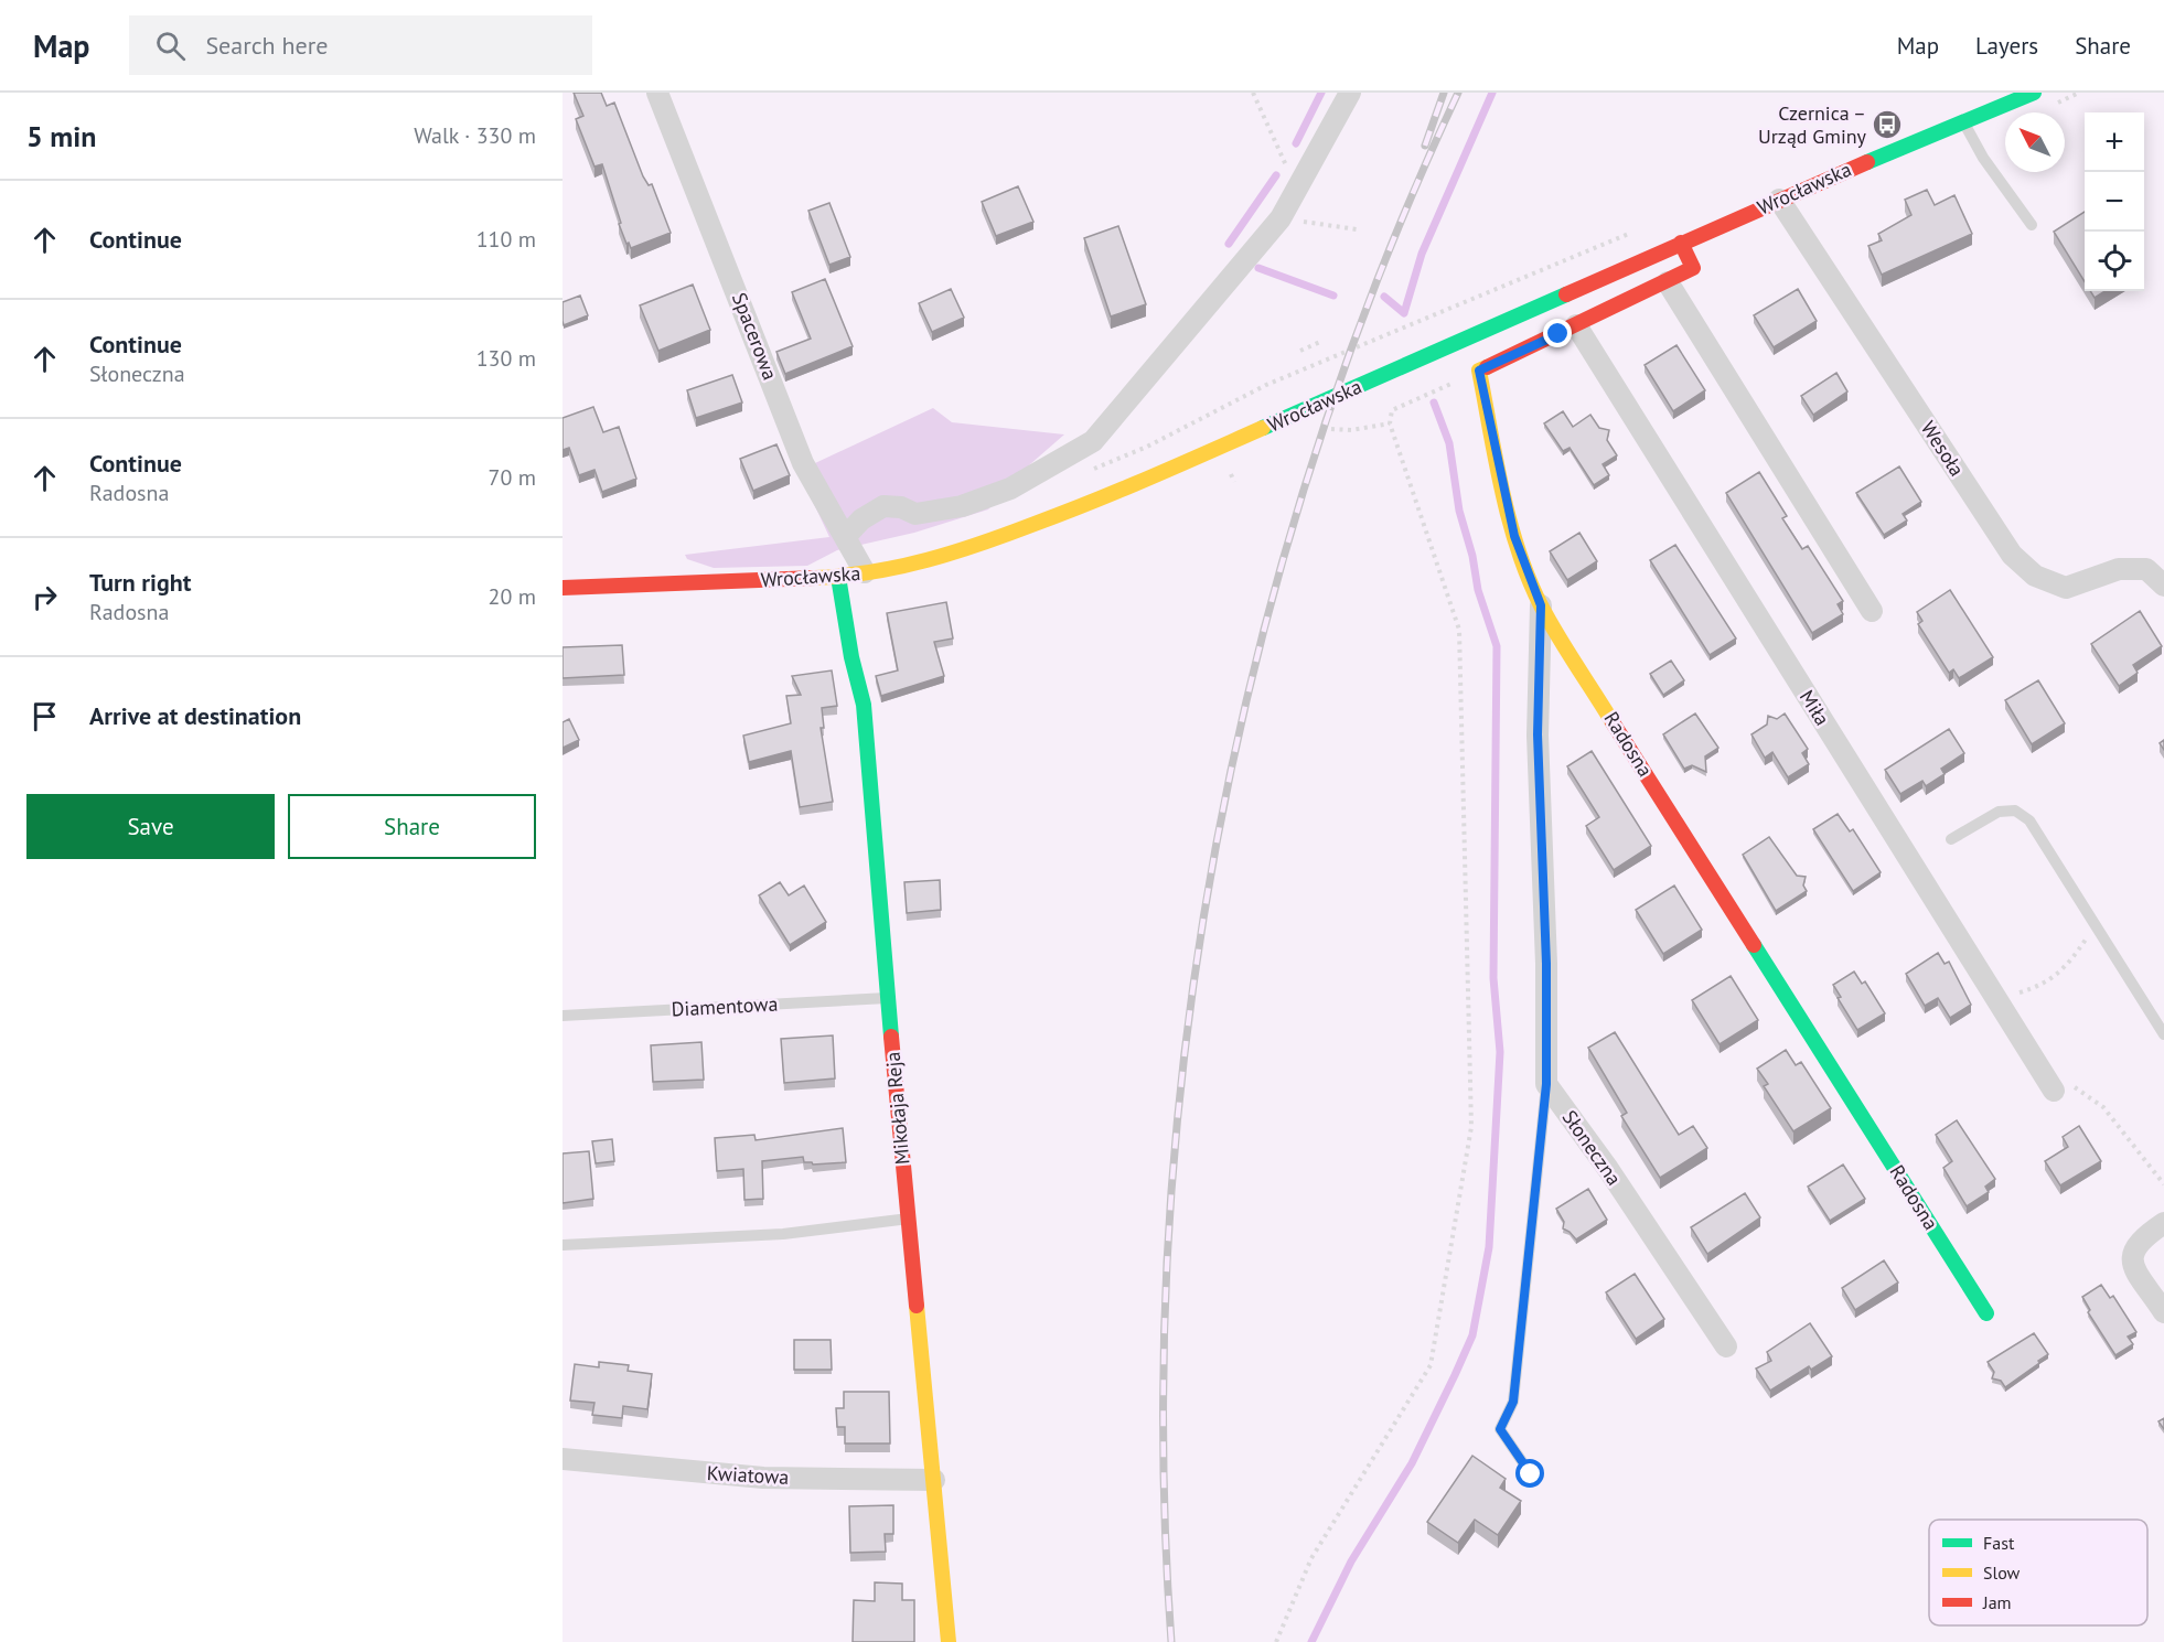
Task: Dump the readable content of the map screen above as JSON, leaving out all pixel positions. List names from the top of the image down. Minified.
{"streets":{"street":["Wrocławska","Spacerowa","Wesoła","Miła","Radosna","Mikołaja Reja","Słoneczna","Kwiatowa"],"lane":["Diamentowa"]},"crossings":[["Wrocławska","Spacerowa"],["Wrocławska","Wesoła"],["Wrocławska","Mikołaja Reja"],["Diamentowa","Mikołaja Reja"],["Mikołaja Reja","Kwiatowa"]],"places":{"bus stop":["Czernica – Urząd Gminy"]},"legend":["Fast","Slow","Jam"],"north":"top left","page":{"header":"Map","search":"Search here","nav":["Map","Layers","Share"],"heading":["5 min","Walk · 330 m"],"map_buttons":["+","−"],"list":[["Continue","110 m"],["Continue","Słoneczna","130 m"],["Continue","Radosna","70 m"],["Turn right","Radosna","20 m"],"Arrive at destination"],"buttons":["Save","Share"]}}
